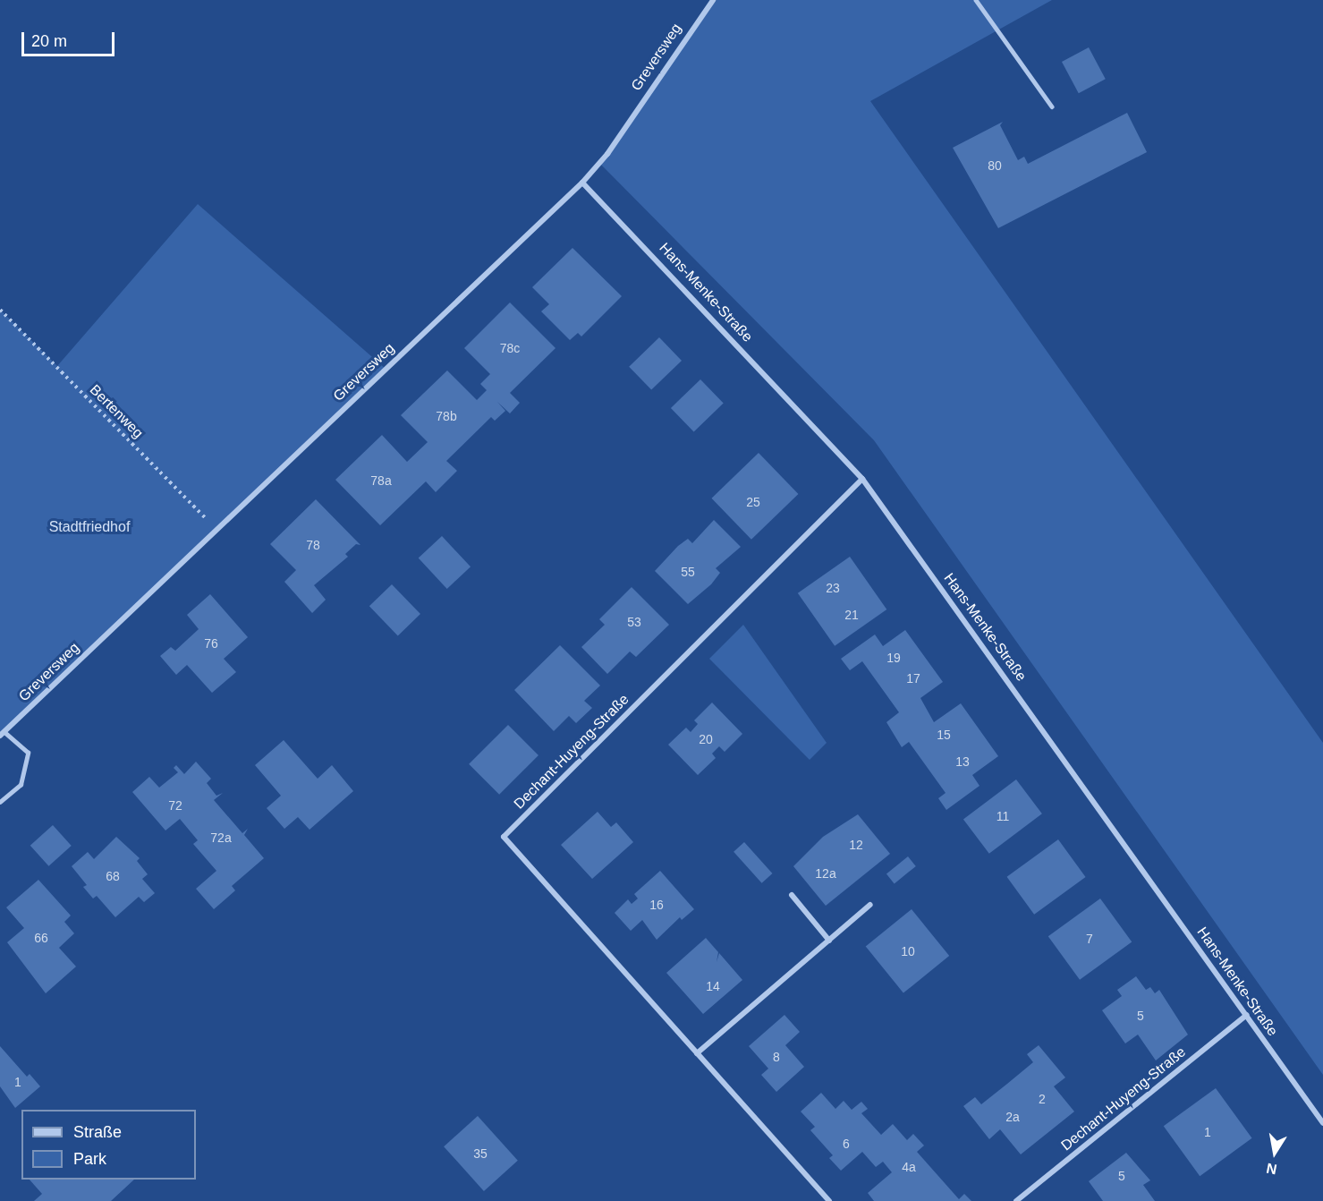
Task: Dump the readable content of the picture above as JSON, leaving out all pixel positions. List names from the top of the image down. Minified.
{"streets":{"street":["Greversweg","Hans-Menke-Straße","Dechant-Huyeng-Straße"],"path":["Bertenweg"]},"crossings":[["Greversweg","Hans-Menke-Straße"],["Greversweg","Bertenweg"],["Hans-Menke-Straße","Dechant-Huyeng-Straße"]],"parks":["Stadtfriedhof"],"house_numbers":["80","78c","78b","78a","25","78","55","23","21","53","76","19","17","15","20","13","72","11","72a","12","12a","68","16","66","7","10","14","5","8","1","2","2a","1","6","35","4a","5"],"legend":["Straße","Park"],"scale_bar":"20 m","north":"bottom"}
